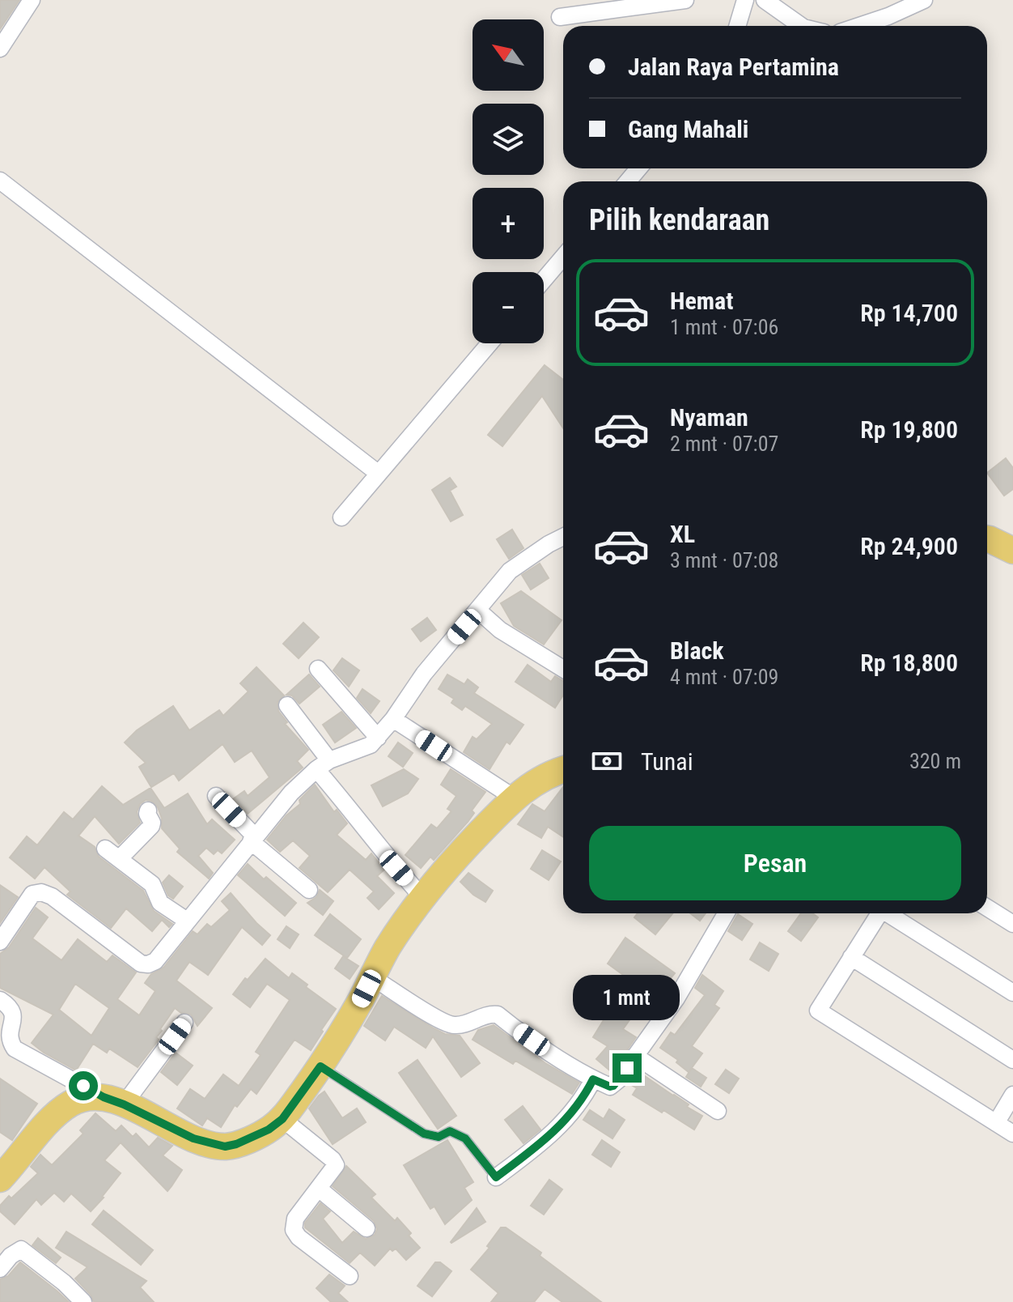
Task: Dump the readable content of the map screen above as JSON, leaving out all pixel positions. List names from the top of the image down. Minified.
{"north":"top left","page":{"map_buttons":["+","−"],"banner":["Jalan Raya Pertamina","Gang Mahali"],"heading":"Pilih kendaraan","list":[{"name":"Hemat","note":"1 mnt · 07:06","value":"Rp 14,700"},{"name":"Nyaman","note":"2 mnt · 07:07","value":"Rp 19,800"},{"name":"XL","note":"3 mnt · 07:08","value":"Rp 24,900"},{"name":"Black","note":"4 mnt · 07:09","value":"Rp 18,800"}],"pay":["Tunai","320 m"],"buttons":"Pesan","bubble":"1 mnt"}}
